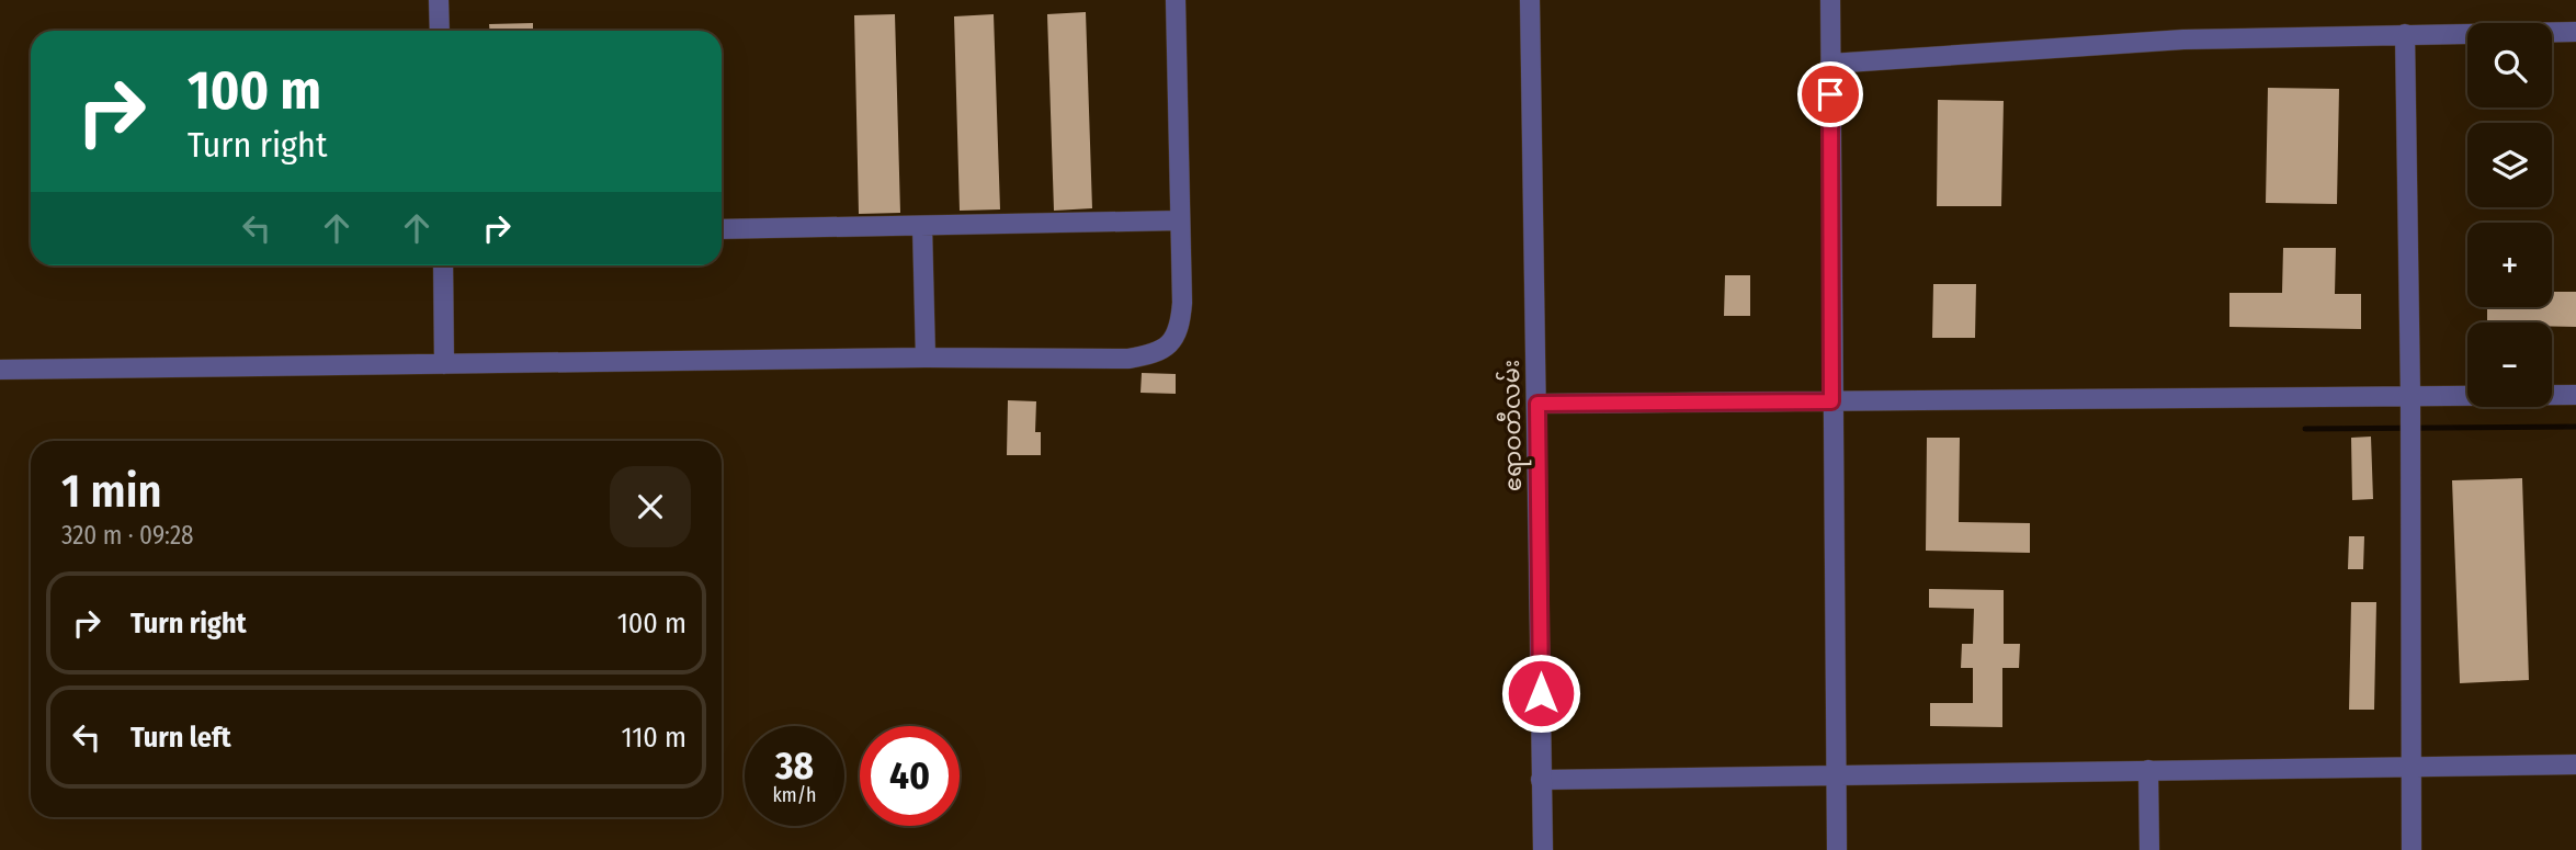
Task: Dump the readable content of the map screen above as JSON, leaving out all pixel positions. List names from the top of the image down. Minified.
{"streets":{"street":["ဧရာဝတီလမ်း"]},"page":{"map_buttons":["+","−"],"turn":["100 m","Turn right"],"heading":["1 min","320 m · 09:28"],"list":[{"name":"Turn right","value":"100 m"},{"name":"Turn left","value":"110 m"}],"speed":"38 km/h","limit":"40"}}
